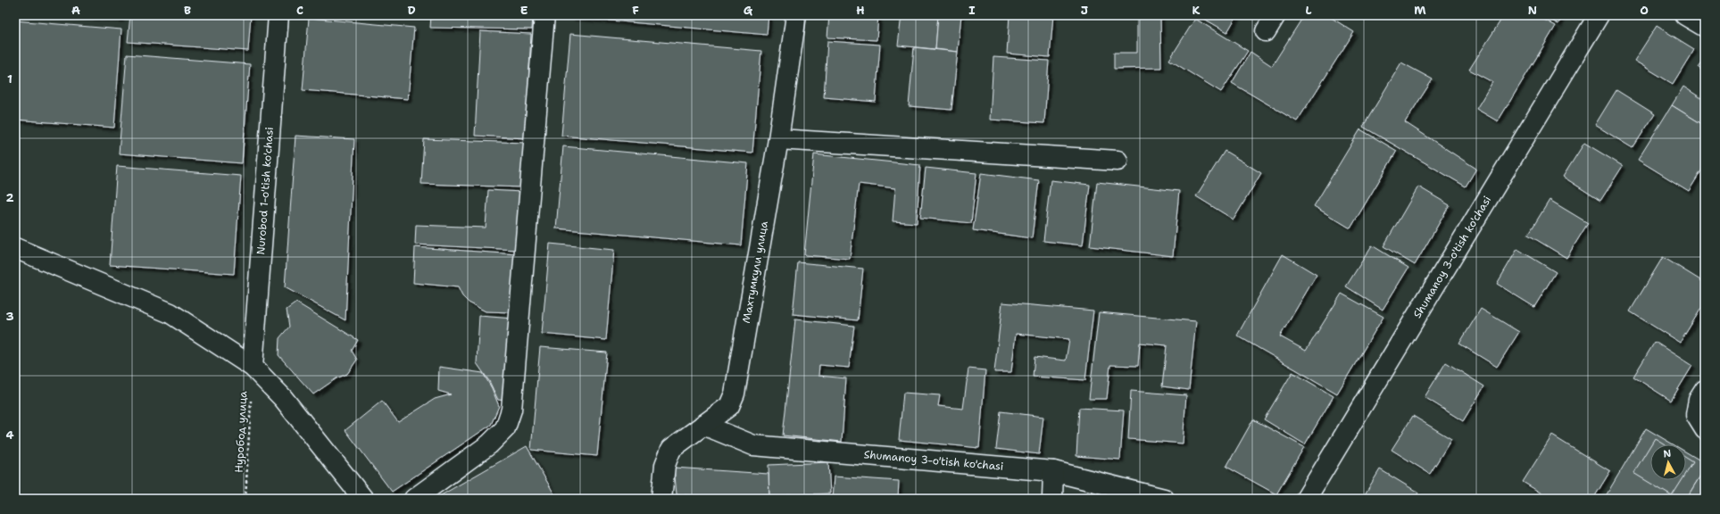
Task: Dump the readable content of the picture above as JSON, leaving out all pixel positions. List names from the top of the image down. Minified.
{"streets":{"street":["Nurobod 1-o'tish ko'chasi","Shumanoy 3-o'tish ko'chasi","Махтумкули улица"],"path":["Нуробод улица"]},"crossings":[["Nurobod 1-o'tish ko'chasi","Нуробод улица"],["Shumanoy 3-o'tish ko'chasi","Махтумкули улица"]],"north":"top","grid":{"columns":["A","B","C","D","E","F","G","H","I","J","K","L","M","N","O"],"rows":["1","2","3","4"]}}
